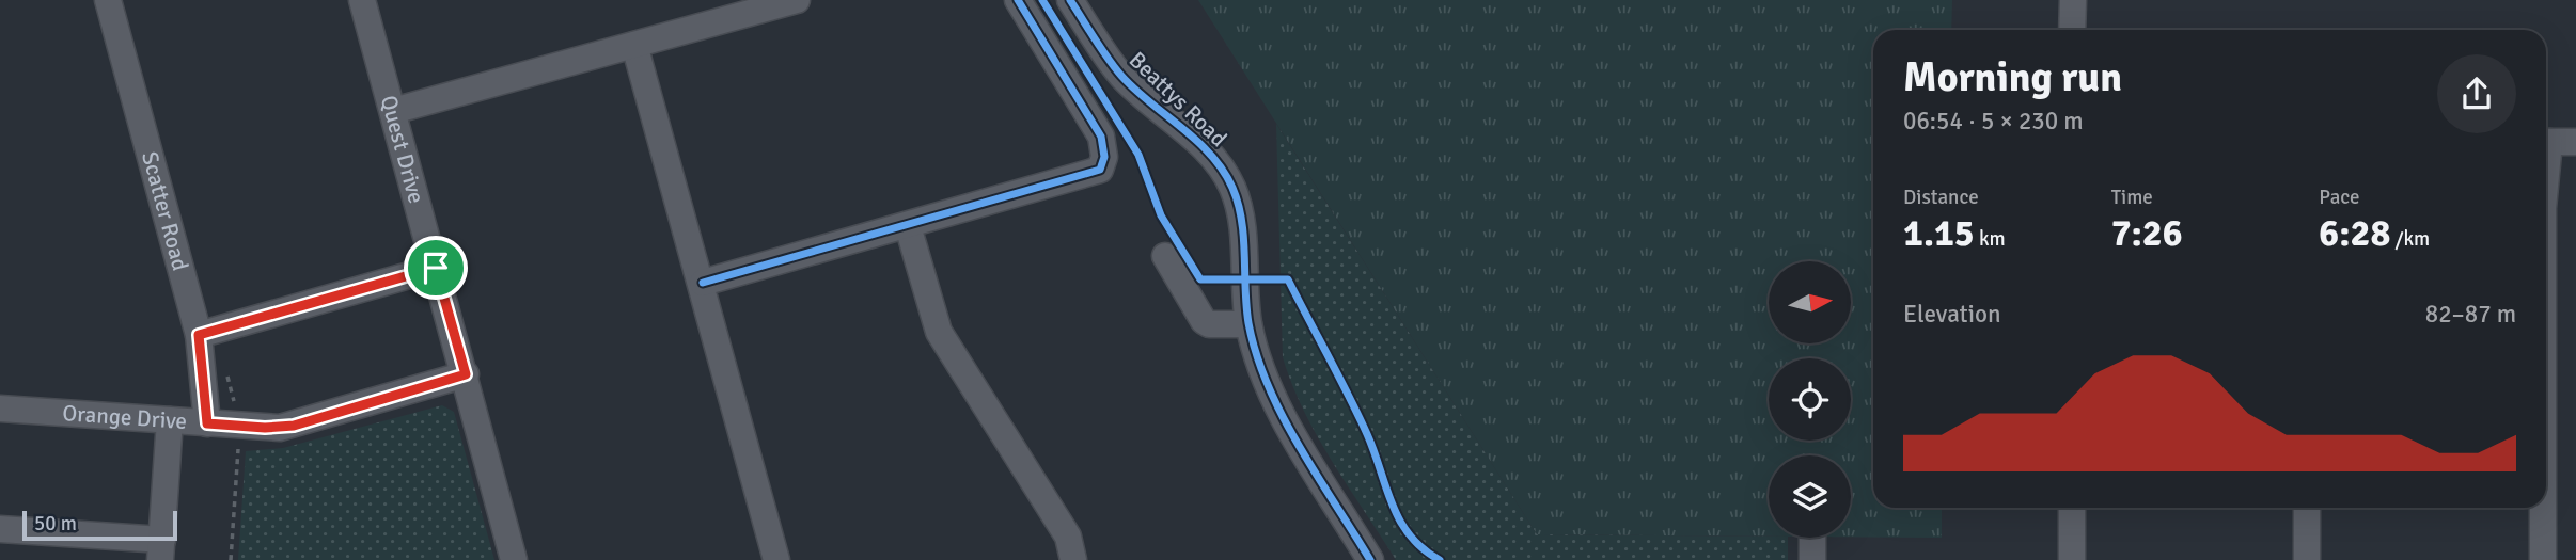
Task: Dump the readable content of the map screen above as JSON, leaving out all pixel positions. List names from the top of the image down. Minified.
{"streets":{"street":["Beattys Road","Quest Drive","Scatter Road","Orange Drive"]},"crossings":[["Quest Drive","Orange Drive"],["Scatter Road","Orange Drive"]],"scale_bar":"50 m","north":"right","page":{"heading":["Morning run","06:54 · 5 × 230 m"],"stats":[["Distance","1.15 km"],["Time","7:26"],["Pace","6:28 /km"]],"chart":["Elevation","82–87 m"],"scale":"50 m"}}
